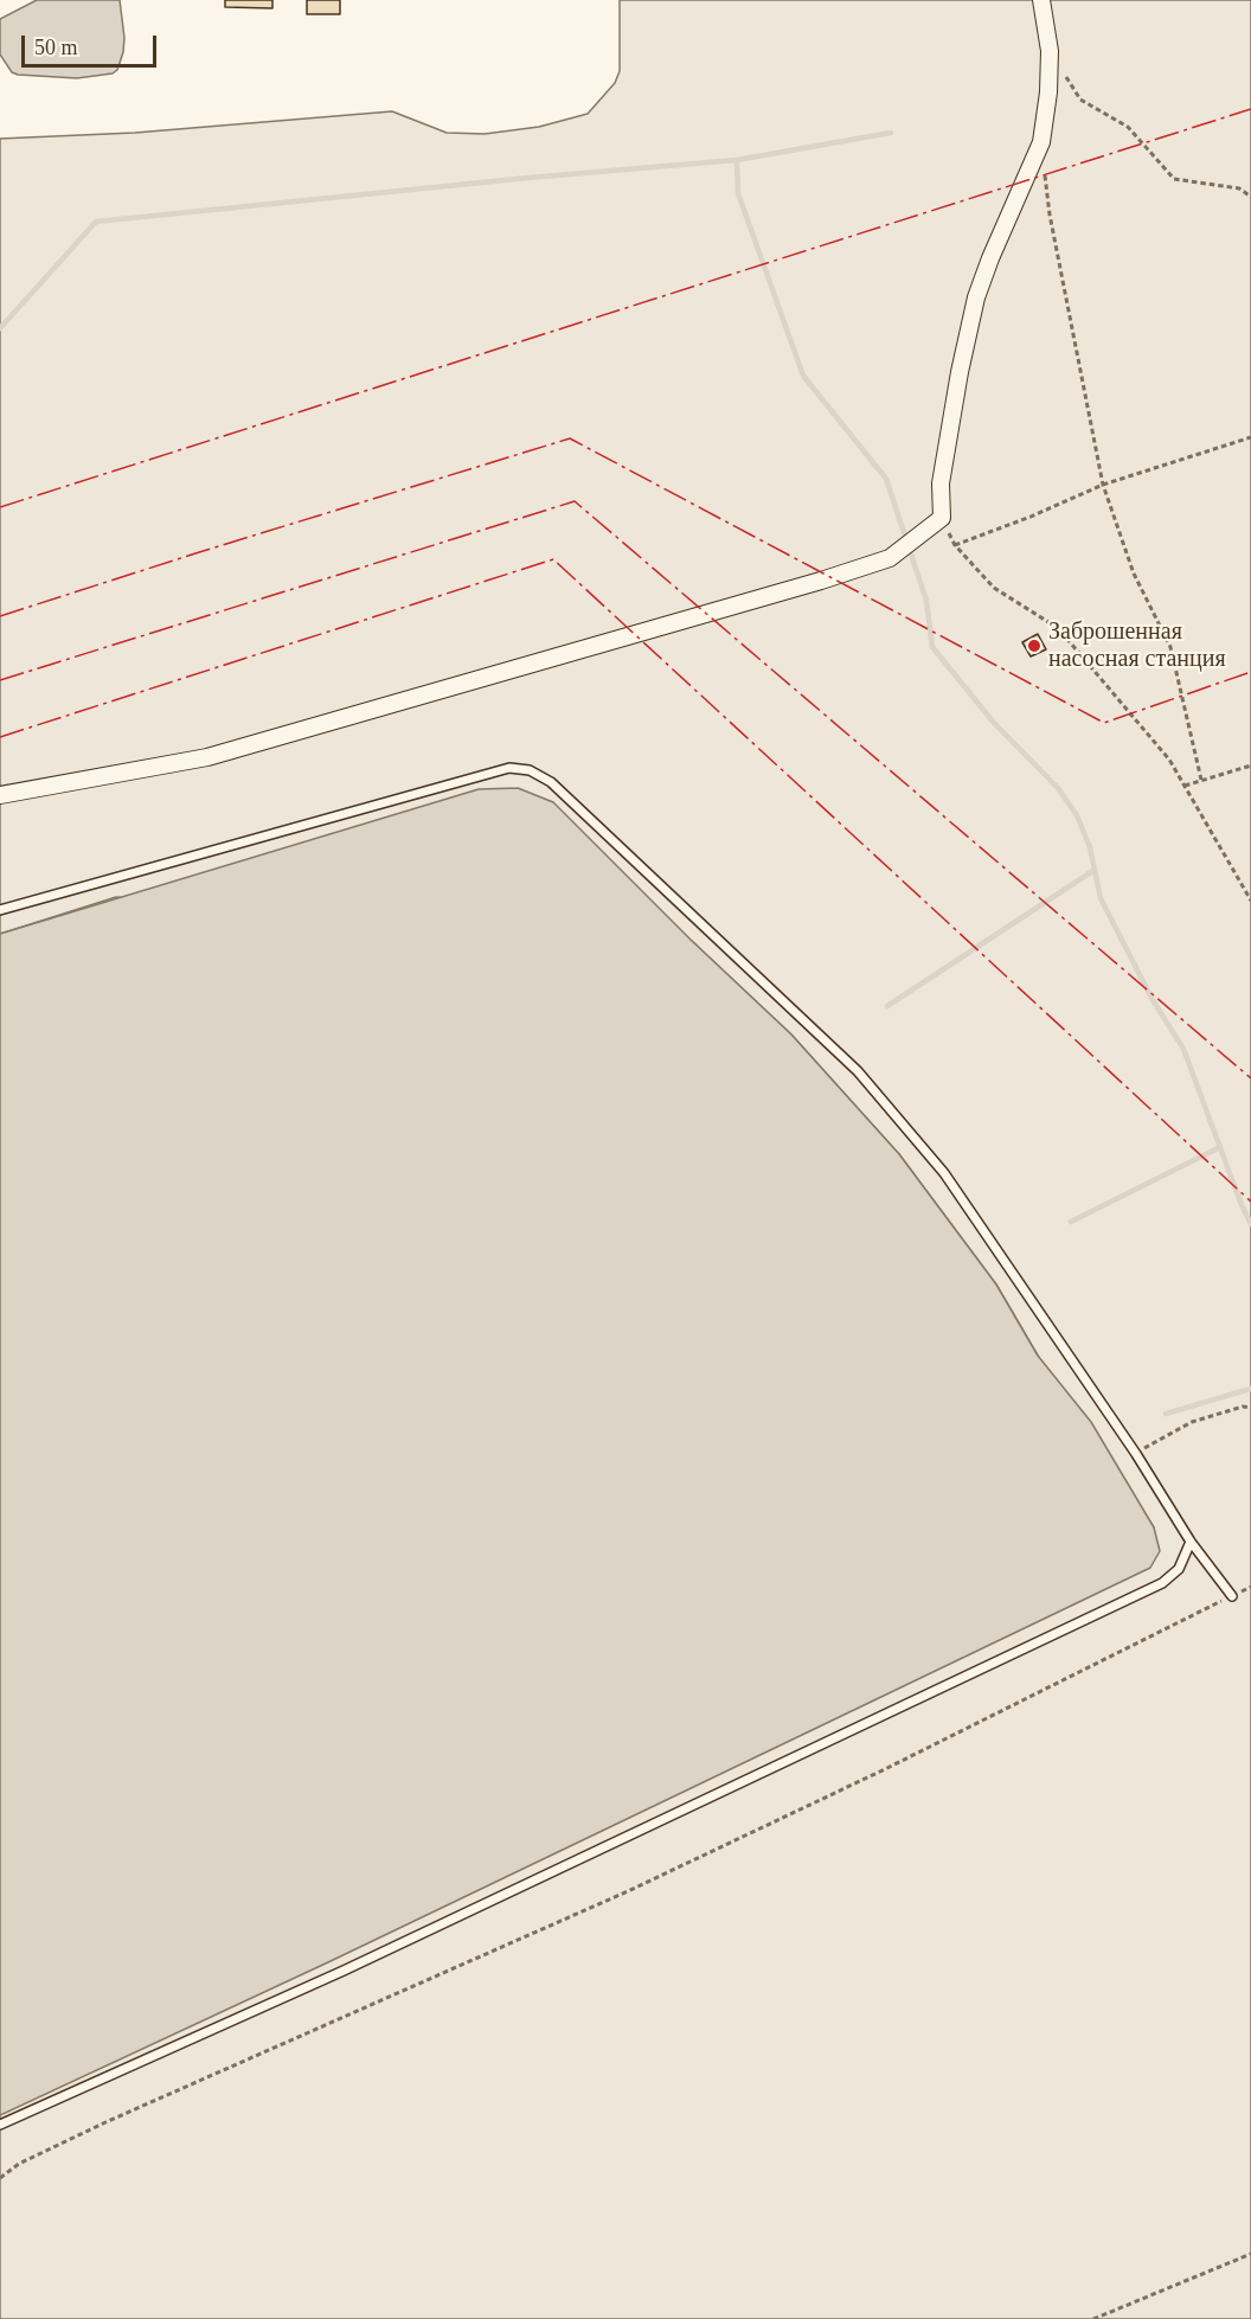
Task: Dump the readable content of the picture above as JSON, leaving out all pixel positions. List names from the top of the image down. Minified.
{"places":["Заброшенная насосная станция"],"scale_bar":"50 m"}
